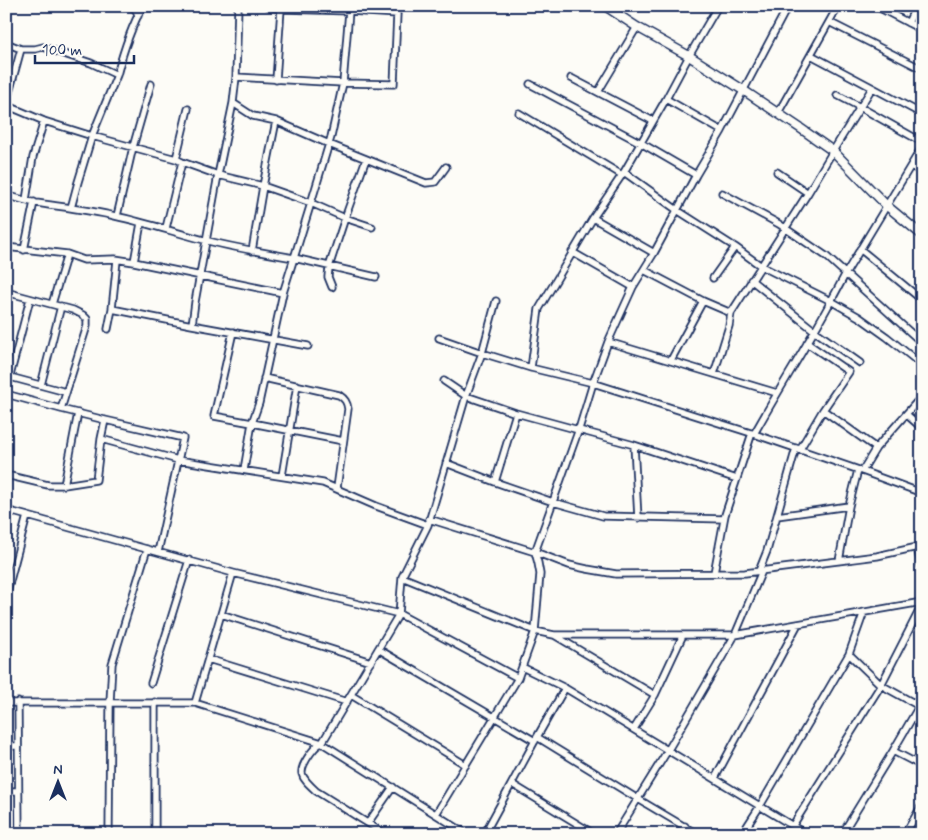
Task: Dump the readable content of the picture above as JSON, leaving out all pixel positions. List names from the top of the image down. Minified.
{"scale_bar":"100 m","north":"top"}
